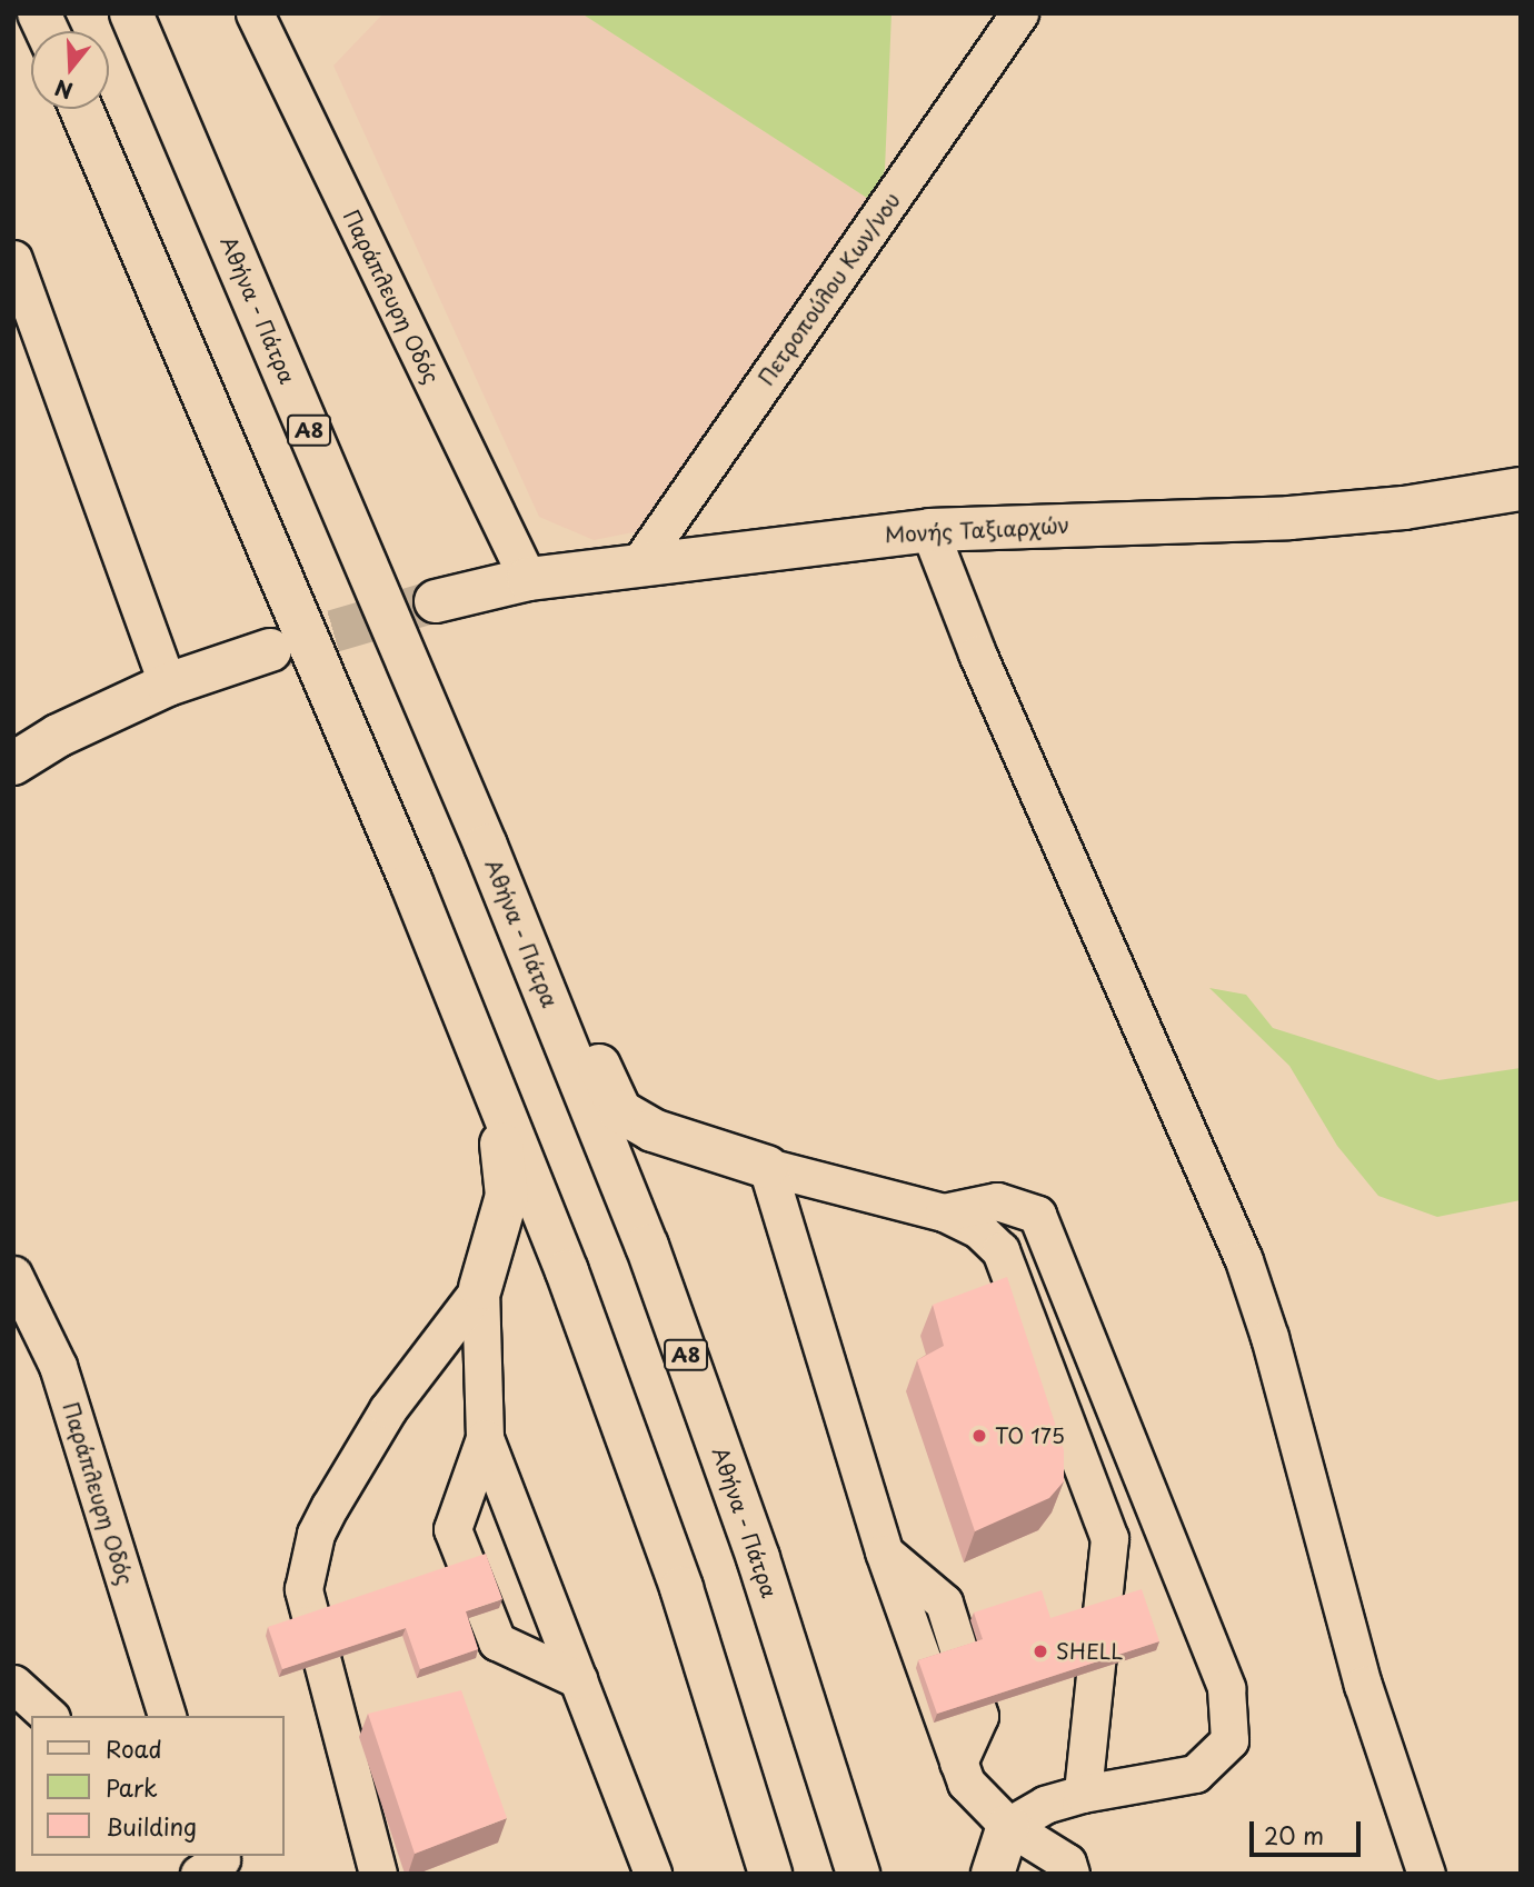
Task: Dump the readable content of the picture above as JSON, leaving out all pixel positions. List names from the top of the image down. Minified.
{"streets":{"main road":["Αθήνα - Πάτρα","Α8","Μονής Ταξιαρχών"],"street":["Πετροπούλου Κων/νου","Παράπλευρη Οδός"]},"crossings":[["Πετροπούλου Κων/νου","Μονής Ταξιαρχών"],["Παράπλευρη Οδός","Μονής Ταξιαρχών"]],"places":["TO 175","SHELL"],"legend":["Road","Park","Building"],"scale_bar":"20 m","north":"bottom"}
